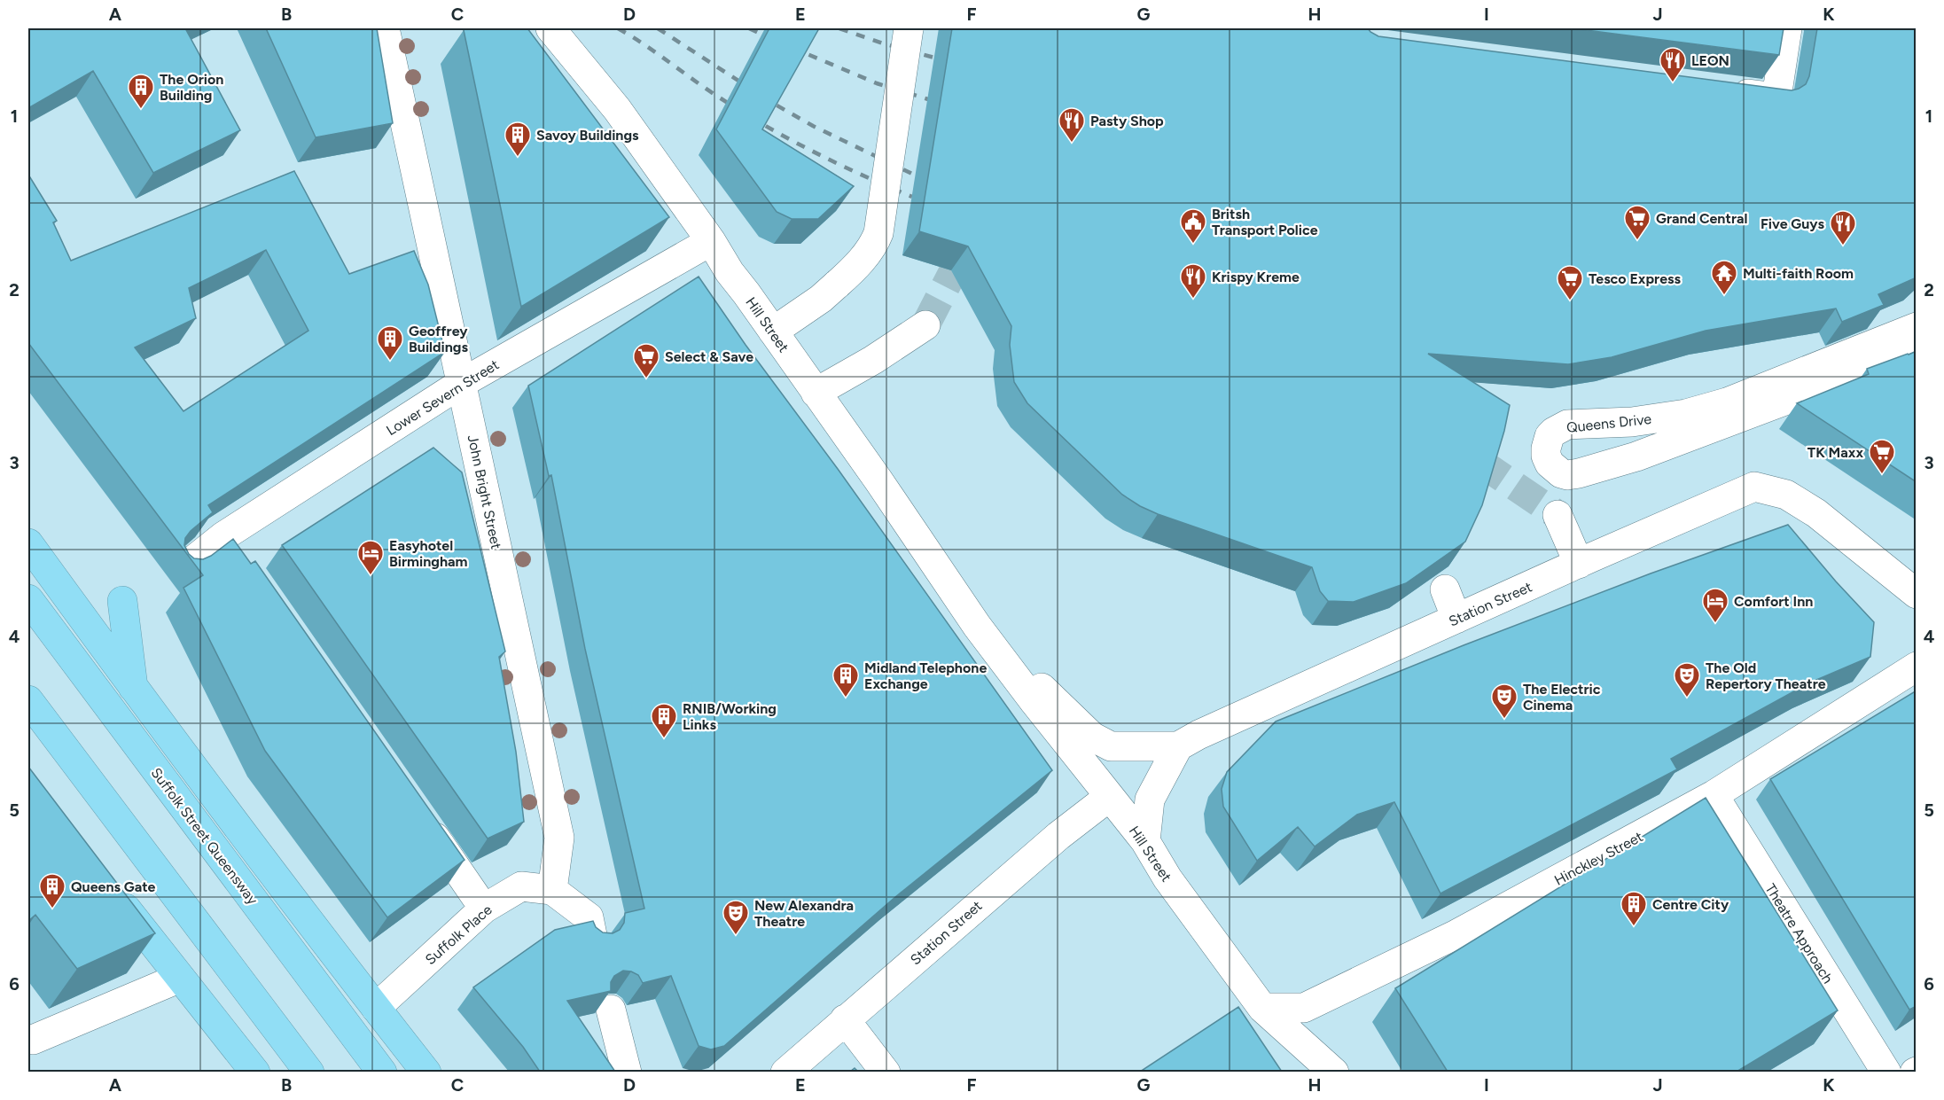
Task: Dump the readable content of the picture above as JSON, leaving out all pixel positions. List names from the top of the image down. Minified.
{"streets":{"highway":["Suffolk Street Queensway"],"street":["Hill Street","Lower Severn Street","Queens Drive","John Bright Street","Station Street","Hinckley Street","Theatre Approach","Suffolk Place"]},"crossings":[["Hill Street","Lower Severn Street"],["Hill Street","Station Street"],["Hill Street","Hinckley Street"],["Lower Severn Street","John Bright Street"],["John Bright Street","Suffolk Place"],["Hinckley Street","Theatre Approach"]],"places":{"restaurant":["LEON","Pasty Shop","Five Guys","Krispy Kreme"],"building":["The Orion Building","Savoy Buildings","Geoffrey Buildings","Midland Telephone Exchange","RNIB/Working Links","Queens Gate","Centre City"],"supermarket":["Grand Central","Tesco Express","Select & Save","TK Maxx"],"public building":["Britsh Transport Police"],"temple":["Multi-faith Room"],"hotel":["Easyhotel Birmingham","Comfort Inn"],"theatre":["The Old Repertory Theatre","The Electric Cinema","New Alexandra Theatre"]},"grid":{"columns":["A","B","C","D","E","F","G","H","I","J","K"],"rows":["1","2","3","4","5","6"]}}
